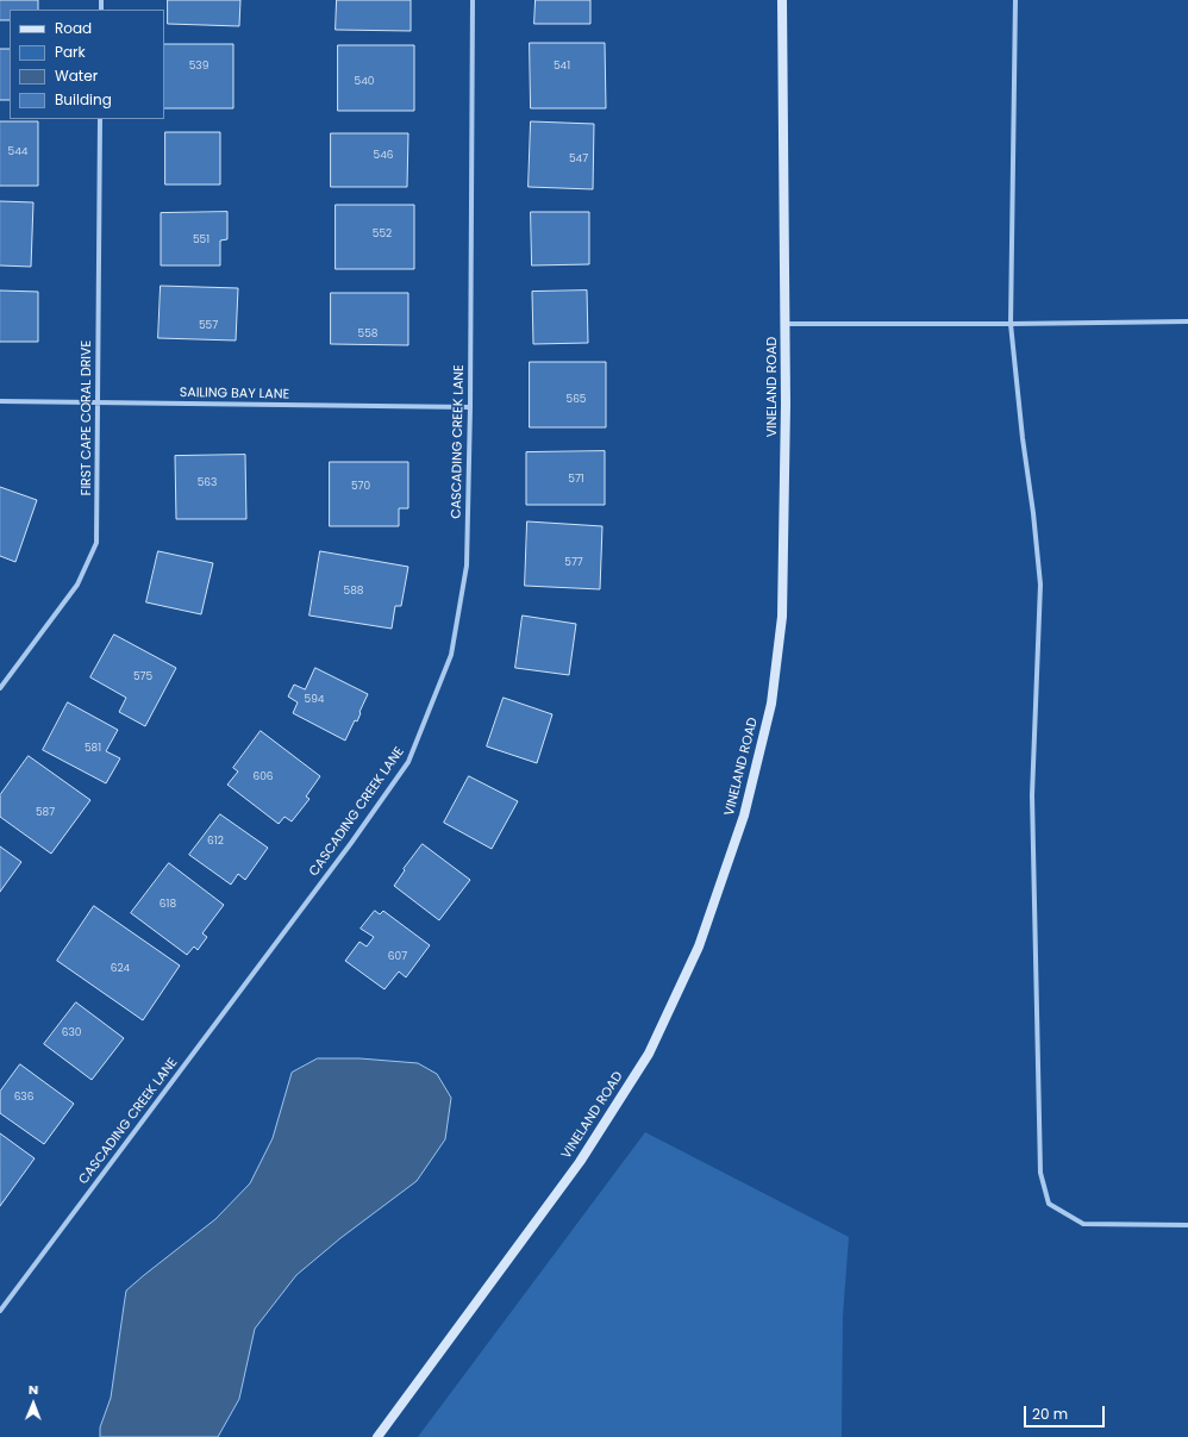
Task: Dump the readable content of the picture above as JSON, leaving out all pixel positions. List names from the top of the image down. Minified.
{"streets":{"main road":["VINELAND ROAD"],"street":["SAILING BAY LANE","FIRST CAPE CORAL DRIVE","CASCADING CREEK LANE"]},"crossings":[["SAILING BAY LANE","FIRST CAPE CORAL DRIVE"],["SAILING BAY LANE","CASCADING CREEK LANE"]],"house_numbers":["539","541","540","544","546","547","552","551","557","558","565","571","563","570","577","588","575","594","581","606","587","612","618","607","624","630","636"],"legend":["Road","Park","Water","Building"],"scale_bar":"20 m","north":"top"}
